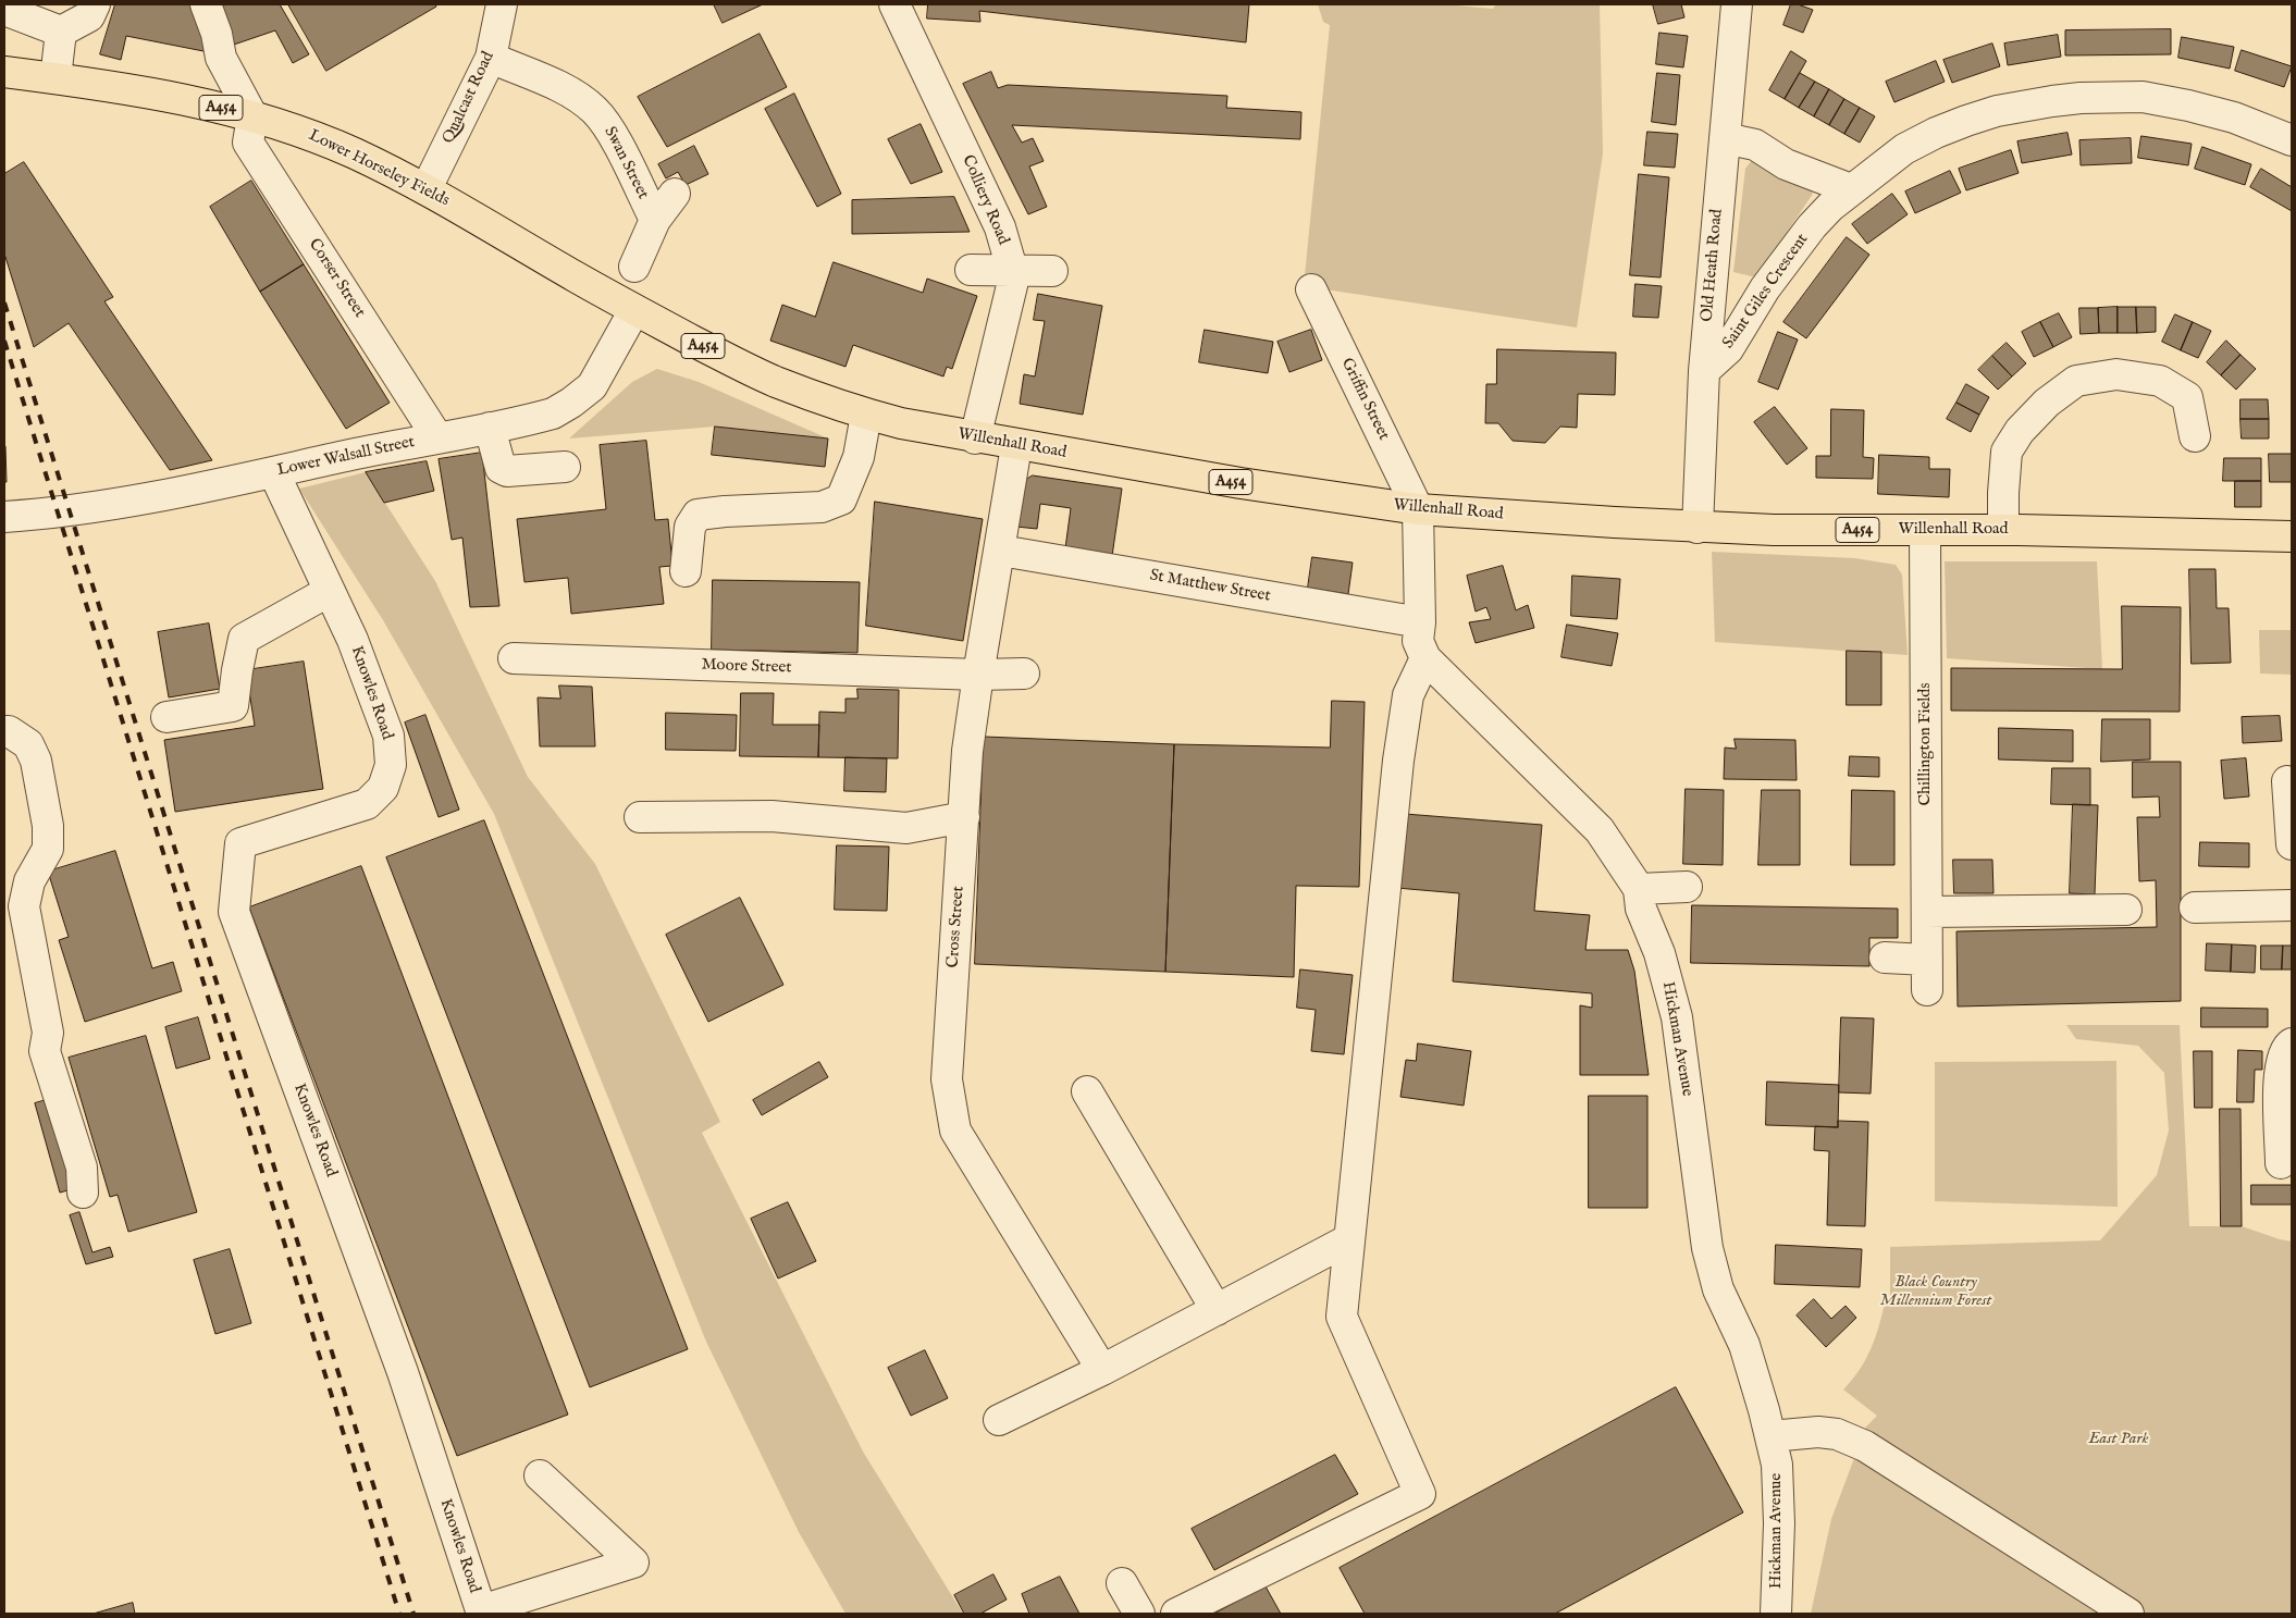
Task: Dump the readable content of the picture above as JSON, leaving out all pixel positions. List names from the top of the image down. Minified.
{"streets":{"highway":["A454","Lower Horseley Fields","Willenhall Road"],"street":["Qualcast Road","Swan Street","Colliery Road","Old Heath Road","Corser Street","Saint Giles Crescent","Griffin Street","Lower Walsall Street","St Matthew Street","Moore Street","Knowles Road","Chillington Fields","Cross Street","Hickman Avenue"]},"crossings":[["Qualcast Road","Swan Street"],["Qualcast Road","Lower Horseley Fields"],["Lower Horseley Fields","Corser Street"],["Lower Horseley Fields","Willenhall Road"],["Lower Horseley Fields","Lower Walsall Street"],["Colliery Road","Willenhall Road"],["Old Heath Road","Saint Giles Crescent"],["Old Heath Road","Willenhall Road"],["Corser Street","Lower Walsall Street"],["Griffin Street","Willenhall Road"],["Willenhall Road","Lower Walsall Street"],["Willenhall Road","Chillington Fields"],["Willenhall Road","Cross Street"],["Lower Walsall Street","Knowles Road"],["St Matthew Street","Cross Street"],["Moore Street","Cross Street"]],"parks":["Black Country Millennium Forest","East Park"]}
